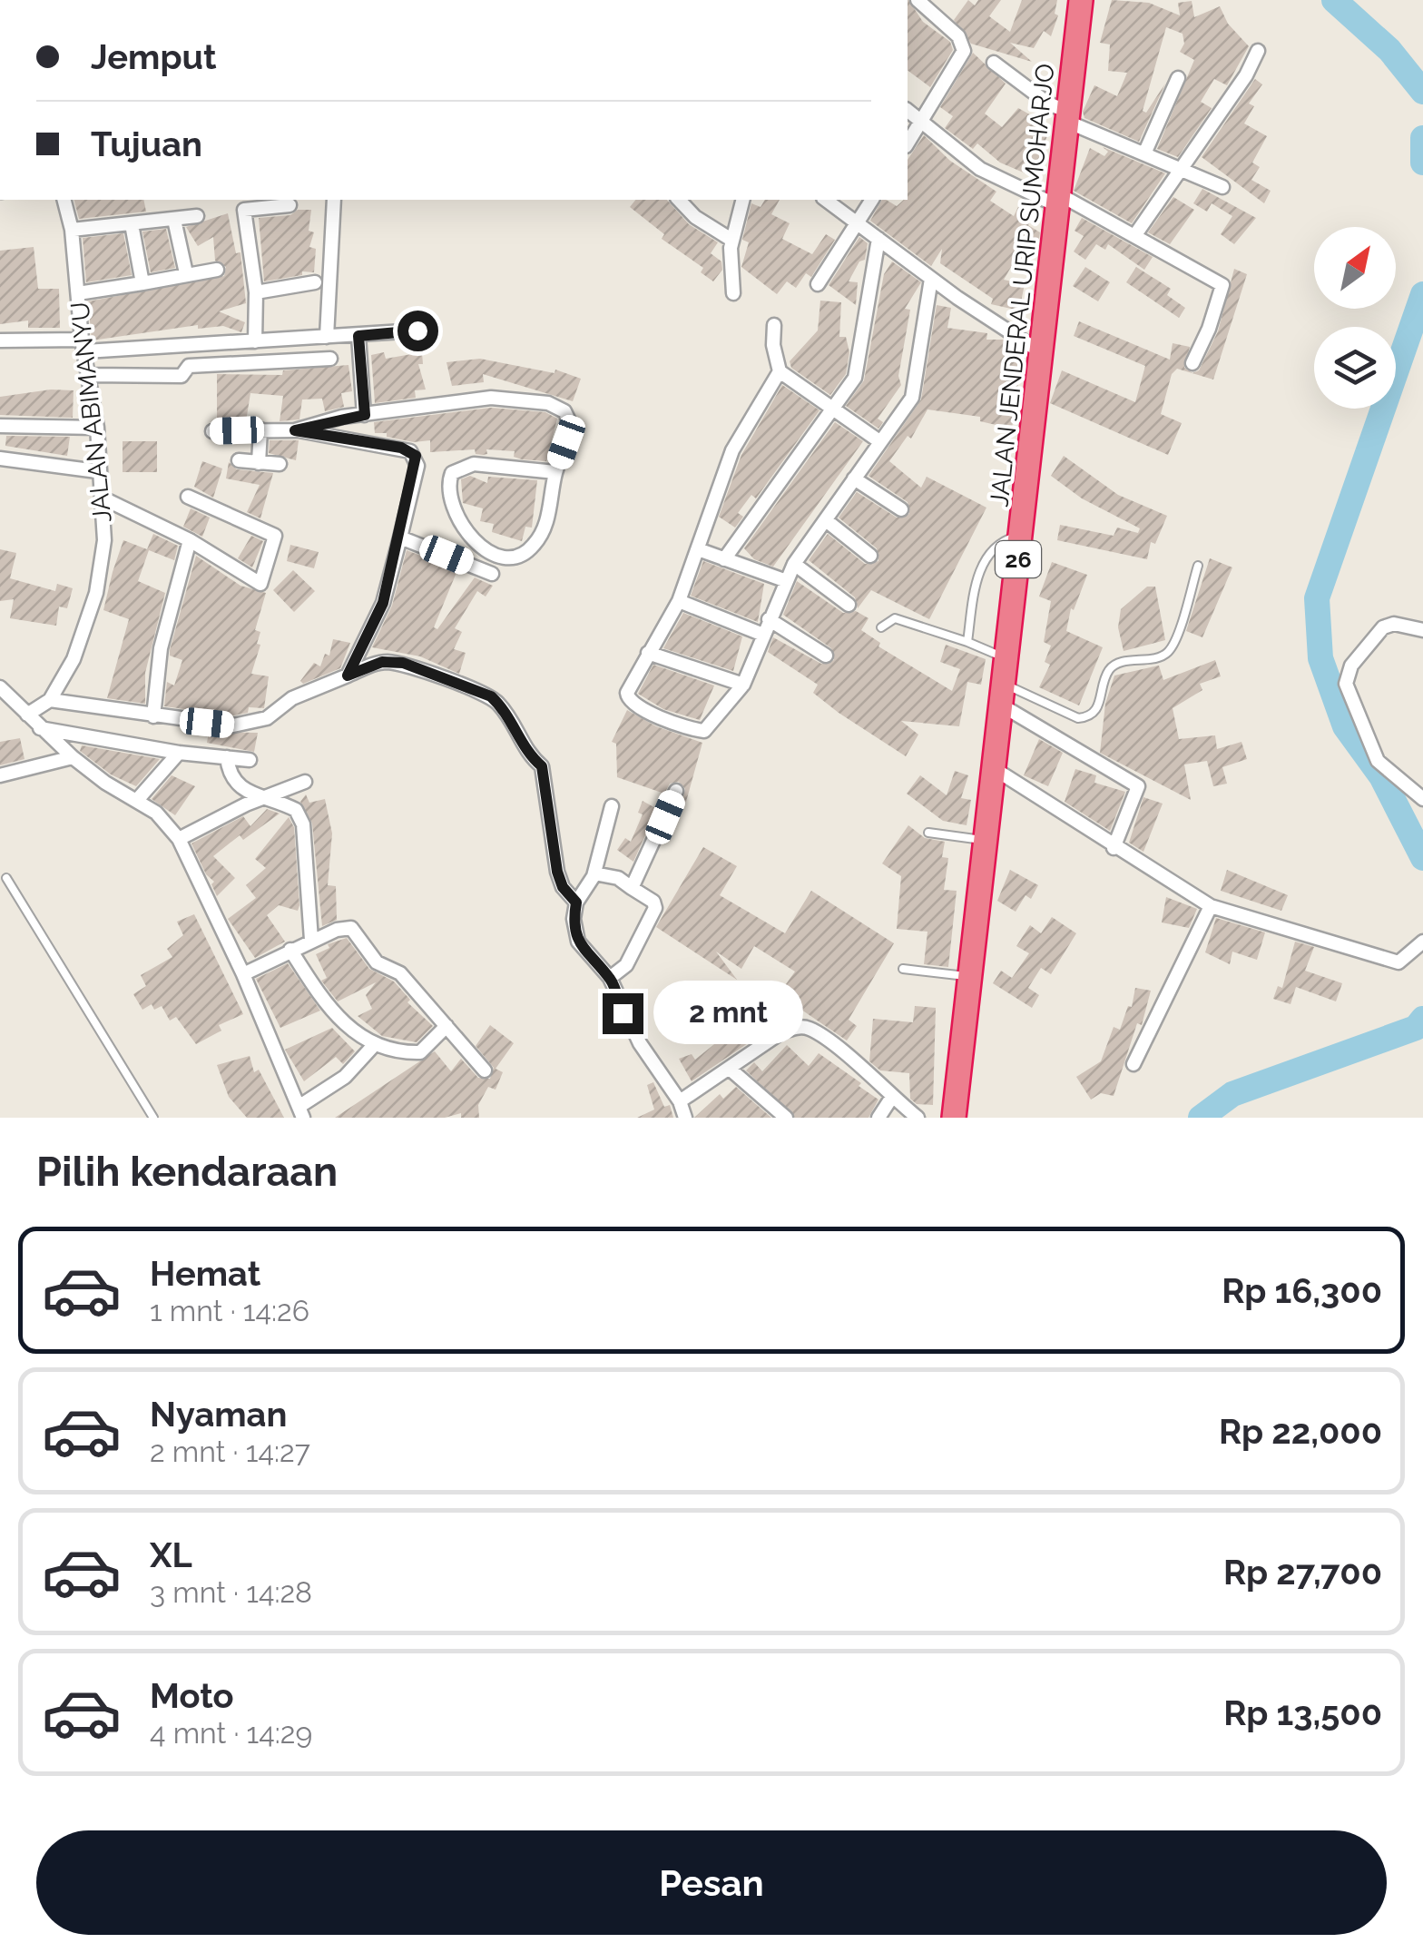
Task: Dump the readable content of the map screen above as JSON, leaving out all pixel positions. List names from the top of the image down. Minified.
{"streets":{"highway":["JALAN JENDERAL URIP SUMOHARJO","26"],"street":["JALAN ABIMANYU"]},"north":"top right","page":{"banner":["Jemput","Tujuan"],"bubble":"2 mnt","heading":"Pilih kendaraan","list":[{"name":"Hemat","note":"1 mnt · 14:26","value":"Rp 16,300"},{"name":"Nyaman","note":"2 mnt · 14:27","value":"Rp 22,000"},{"name":"XL","note":"3 mnt · 14:28","value":"Rp 27,700"},{"name":"Moto","note":"4 mnt · 14:29","value":"Rp 13,500"}],"buttons":"Pesan"}}
